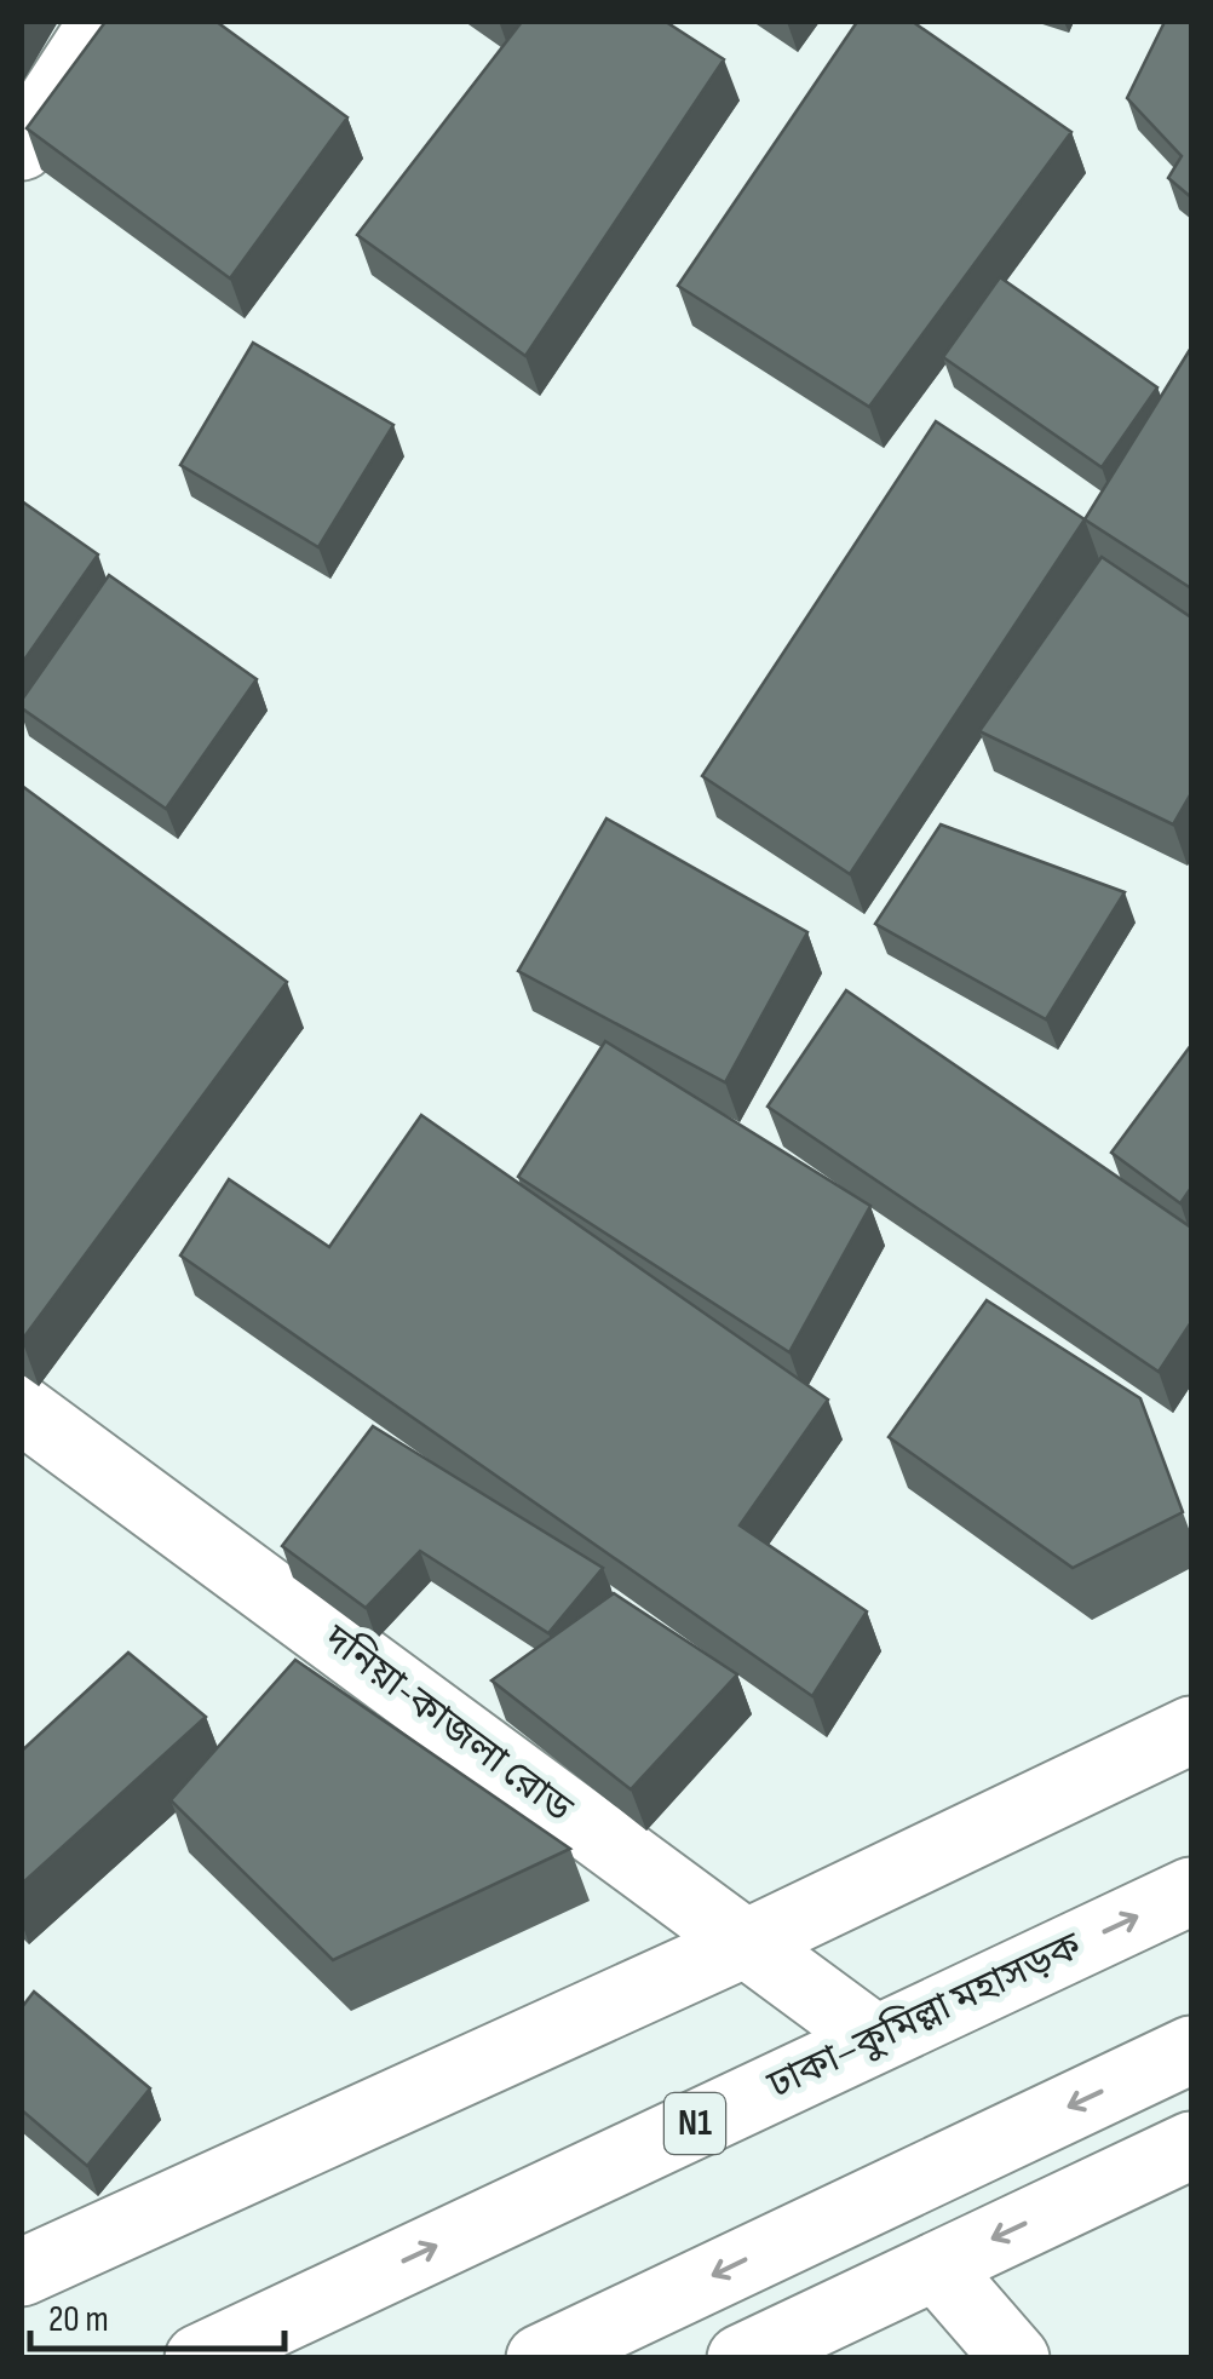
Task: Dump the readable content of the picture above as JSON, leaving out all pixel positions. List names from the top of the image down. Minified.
{"streets":{"main road":["দনিয়া-কাজলা রোড","ঢাকা–কুমিল্লা মহাসড়ক","N1"]},"crossings":[["দনিয়া-কাজলা রোড","ঢাকা–কুমিল্লা মহাসড়ক"]],"scale_bar":"20 m"}
